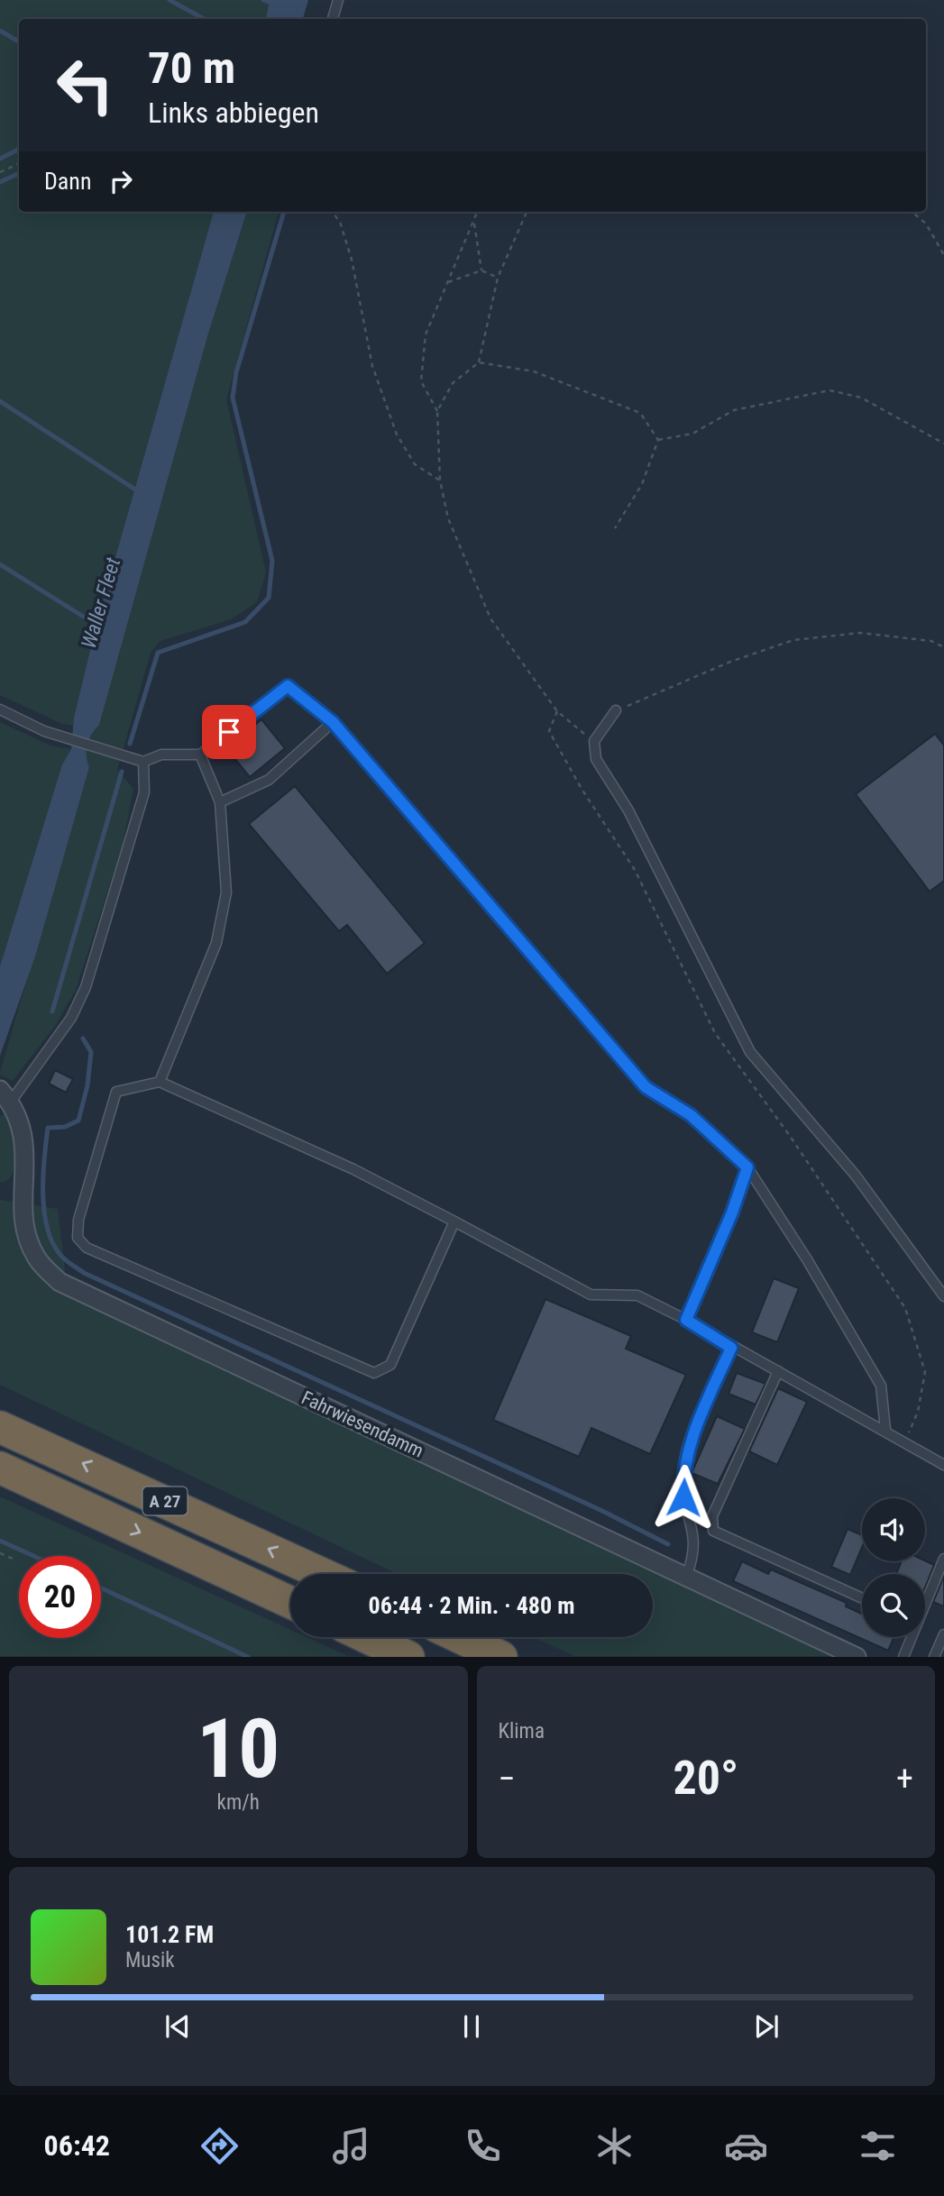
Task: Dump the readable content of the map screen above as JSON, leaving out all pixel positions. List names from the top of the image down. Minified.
{"streets":{"highway":["A 27"],"street":["Fahrwiesendamm"]},"water":["Waller Fleet"],"page":{"turn":["70 m","Links abbiegen"],"then":"Dann","limit":"20","trip":"06:44 · 2 Min. · 480 m","tile":[["10","km/h"],"Klima"],"heat":["−","20°","+"],"song":["101.2 FM","Musik"],"tabs":"06:42"}}
